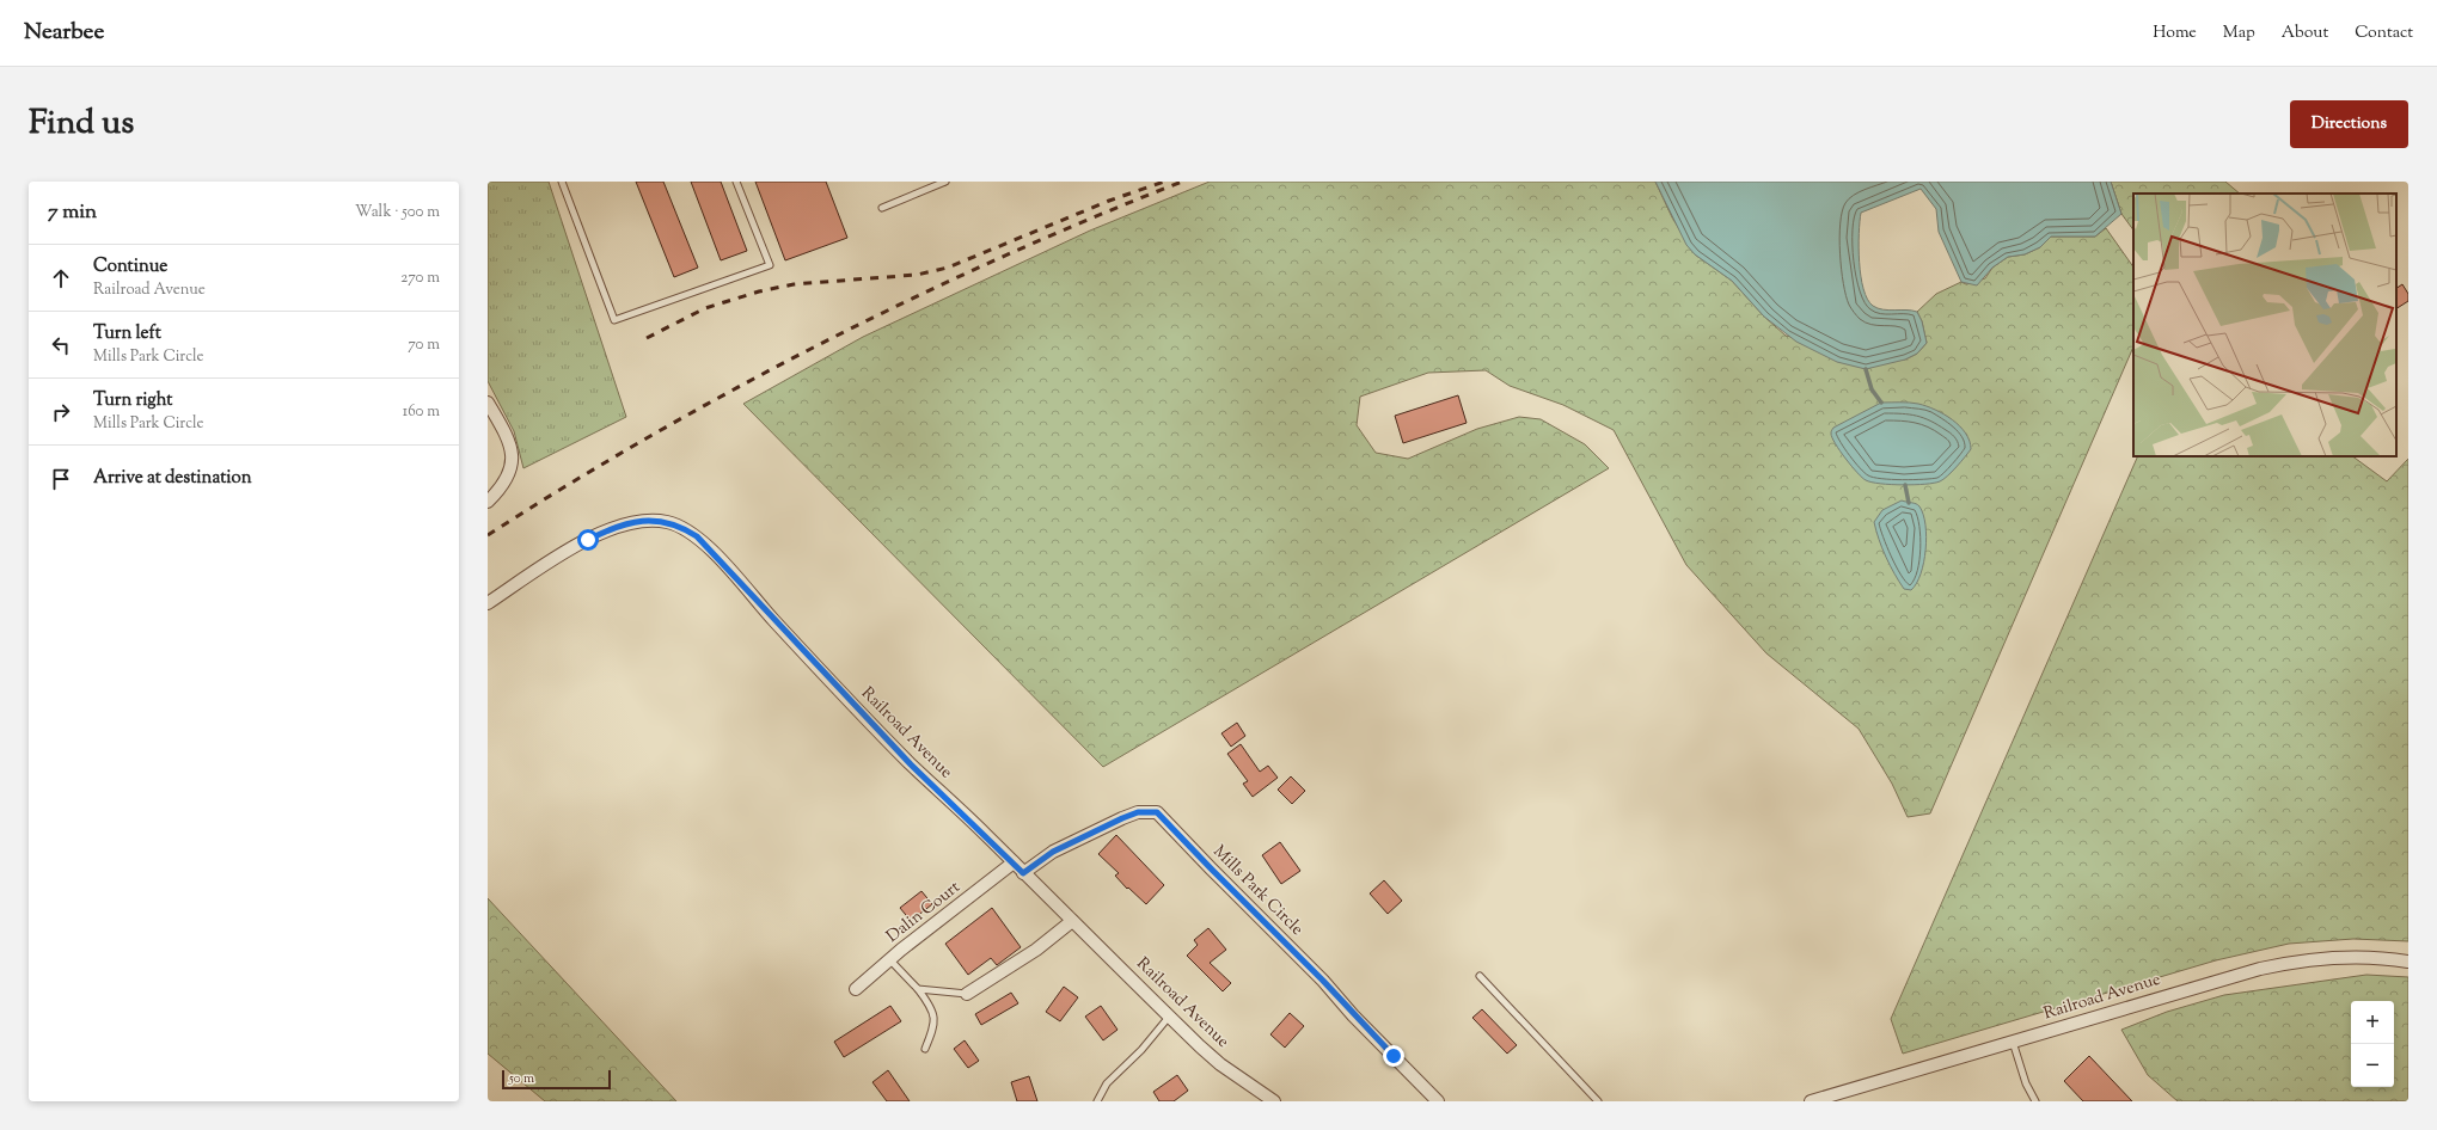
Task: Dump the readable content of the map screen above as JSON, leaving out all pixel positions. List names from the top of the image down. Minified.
{"streets":{"street":["Railroad Avenue","Mills Park Circle","Dalin Court"]},"crossings":[["Railroad Avenue","Mills Park Circle"],["Railroad Avenue","Dalin Court"]],"scale_bar":"50 m","page":{"header":"Nearbee","nav":["Home","Map","About","Contact"],"title":"Find us","buttons":"Directions","heading":["7 min","Walk · 500 m"],"list":[["Continue","Railroad Avenue","270 m"],["Turn left","Mills Park Circle","70 m"],["Turn right","Mills Park Circle","160 m"],"Arrive at destination"],"map_buttons":["+","−"],"scale":"50 m"}}
